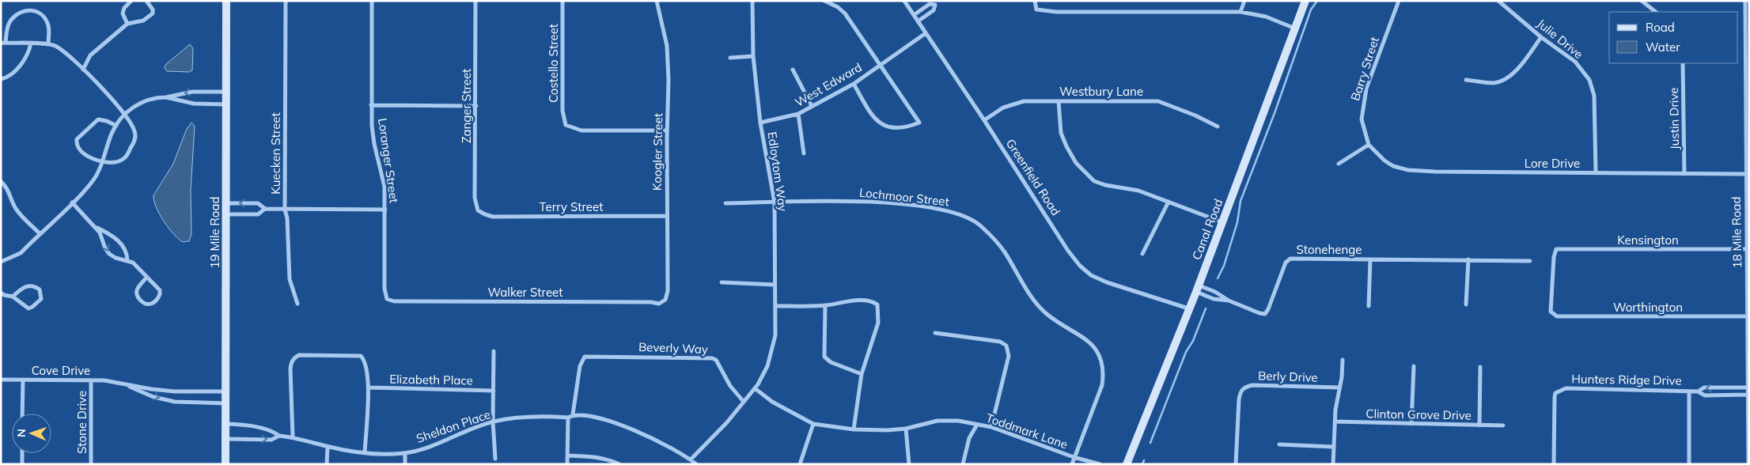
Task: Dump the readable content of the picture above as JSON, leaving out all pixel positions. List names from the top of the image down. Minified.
{"streets":{"street":["Julie Drive","Costello Street","Barry Street","West Edward","Westbury Lane","Zanger Street","Justin Drive","Koogler Street","Kuecken Street","Loranger Street","Lore Drive","Edloytom Way","Greenfield Road","Lochmoor Street","Terry Street","Canal Road","19 Mile Road","18 Mile Road","Kensington","Stonehenge","Walker Street","Worthington","Beverly Way","Cove Drive","Berly Drive","Elizabeth Place","Hunters Ridge Drive","Clinton Grove Drive","Stone Drive","Sheldon Place","Toddmark Lane"]},"crossings":[["Julie Drive","Lore Drive"],["Costello Street","Koogler Street"],["Barry Street","Lore Drive"],["West Edward","Edloytom Way"],["West Edward","Greenfield Road"],["Westbury Lane","Greenfield Road"],["Zanger Street","Terry Street"],["Justin Drive","Lore Drive"],["Koogler Street","Terry Street"],["Koogler Street","Walker Street"],["Loranger Street","Walker Street"],["Lore Drive","18 Mile Road"],["Edloytom Way","Lochmoor Street"],["Edloytom Way","Beverly Way"],["Greenfield Road","Canal Road"],["Lochmoor Street","Toddmark Lane"],["Canal Road","Stonehenge"],["19 Mile Road","Cove Drive"],["19 Mile Road","Sheldon Place"],["18 Mile Road","Kensington"],["18 Mile Road","Worthington"],["18 Mile Road","Hunters Ridge Drive"],["Kensington","Worthington"],["Cove Drive","Stone Drive"]],"legend":["Road","Water"],"north":"left"}
